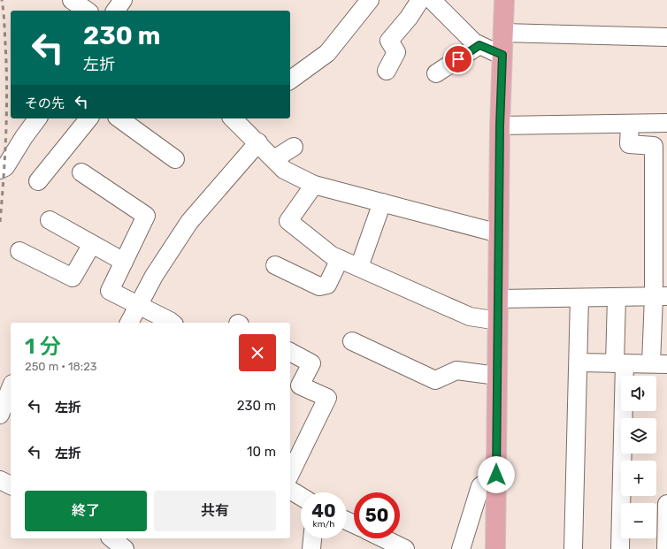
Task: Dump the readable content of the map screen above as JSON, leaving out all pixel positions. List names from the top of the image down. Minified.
{"page":{"turn":["230 m","左折"],"then":"その先","heading":["1 分","250 m · 18:23"],"map_buttons":["+","−"],"list":[{"name":"左折","value":"230 m"},{"name":"左折","value":"10 m"}],"buttons":["終了","共有"],"speed":"40 km/h","limit":"50"}}
